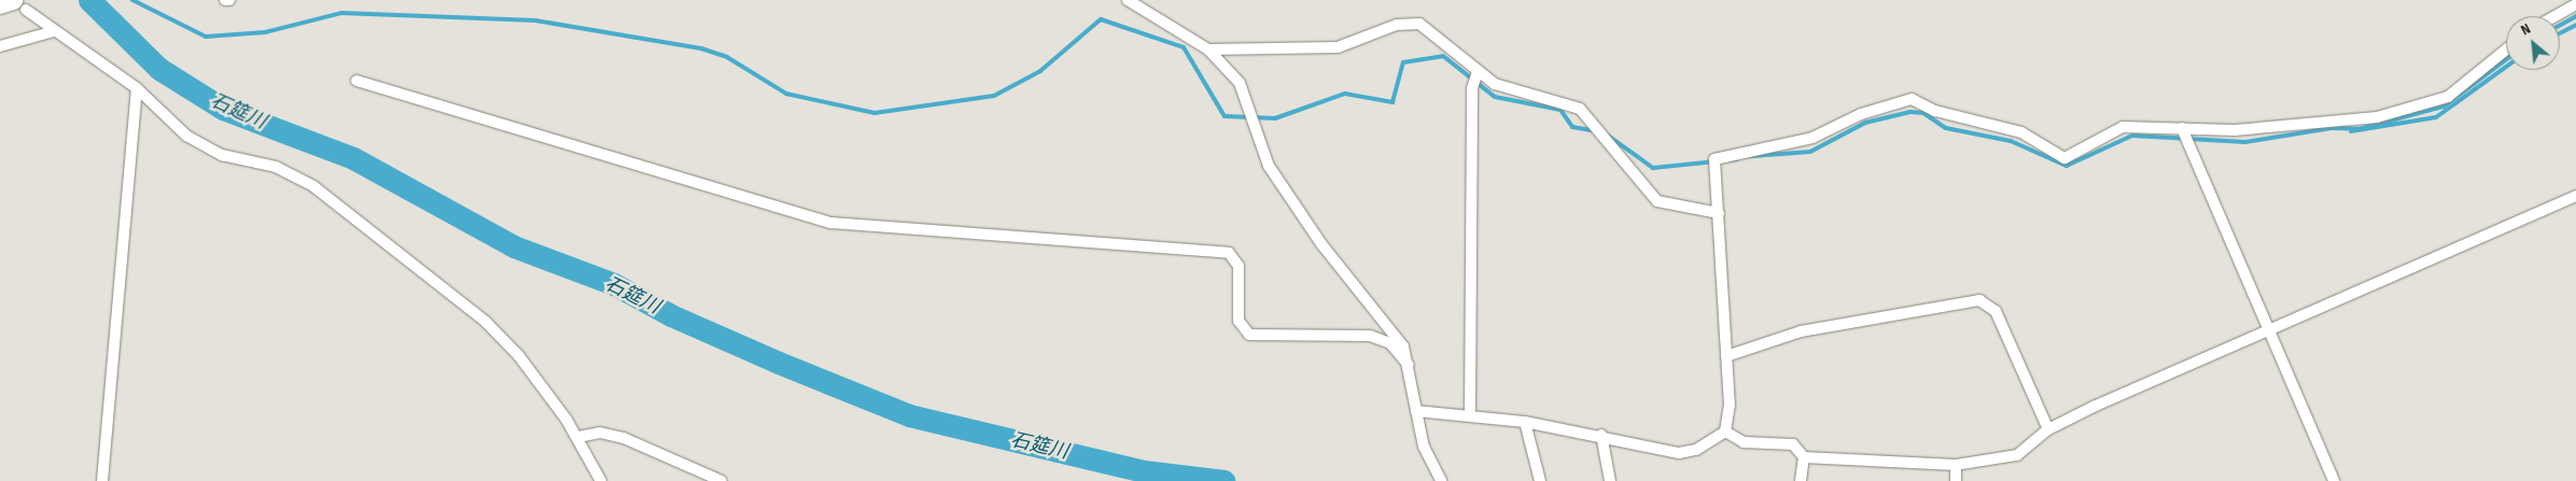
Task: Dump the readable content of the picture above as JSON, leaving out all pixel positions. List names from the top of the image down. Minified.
{"water":["石筵川"],"north":"top left"}
